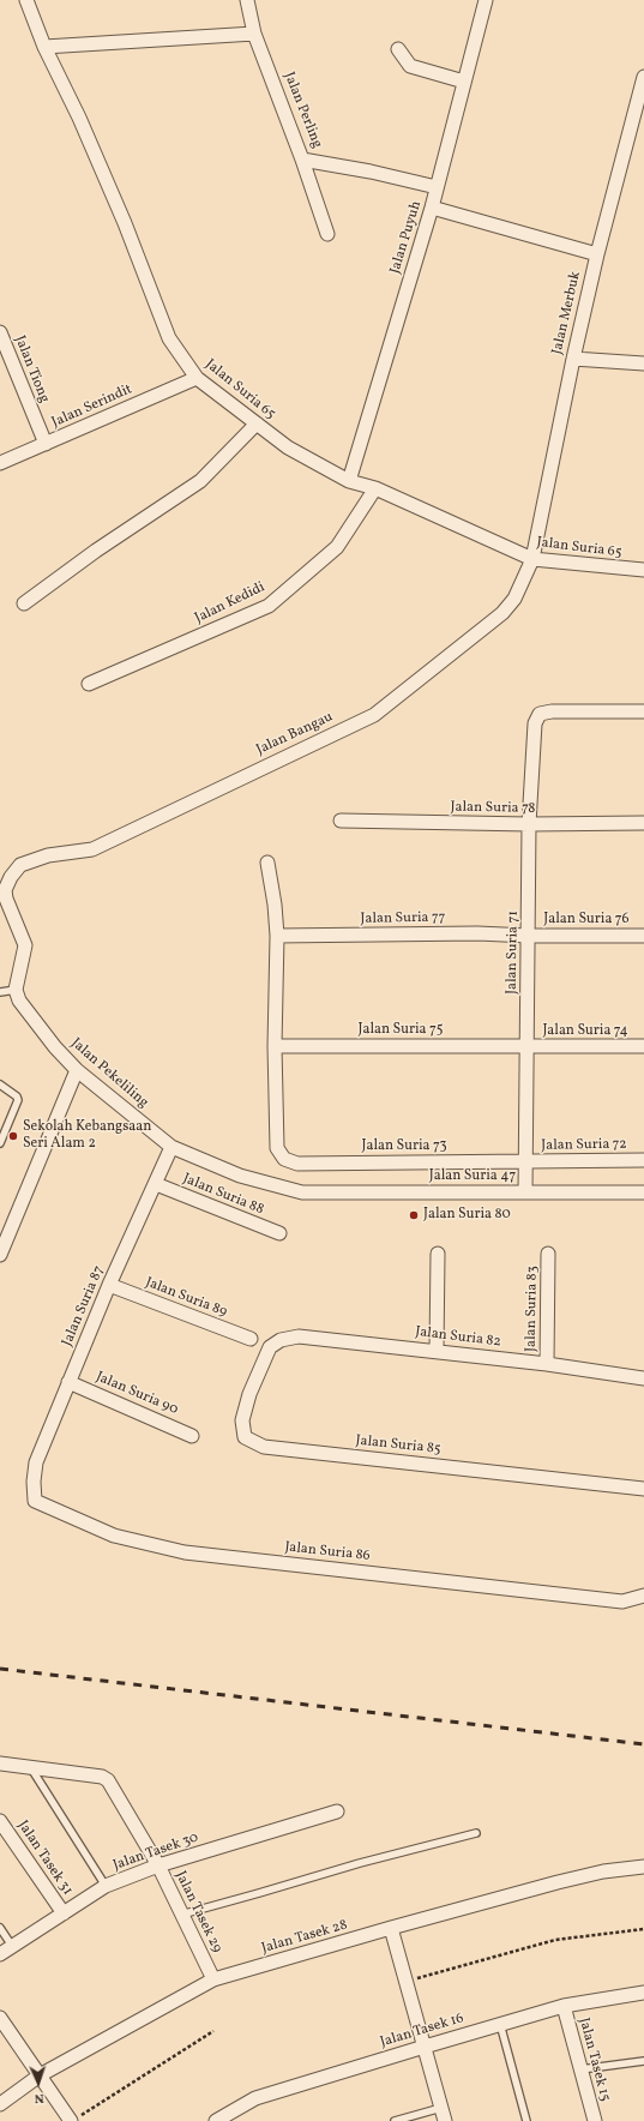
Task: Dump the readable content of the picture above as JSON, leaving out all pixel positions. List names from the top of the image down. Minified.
{"streets":{"street":["Jalan Perling","Jalan Puyuh","Jalan Merbuk","Jalan Tiong","Jalan Suria 65","Jalan Serindit","Jalan Kedidi","Jalan Bangau","Jalan Suria 78","Jalan Suria 77","Jalan Suria 76","Jalan Suria 71","Jalan Suria 75","Jalan Suria 74","Jalan Pekeliling","Jalan Suria 72","Jalan Suria 73","Jalan Suria 47","Jalan Suria 88","Jalan Suria 89","Jalan Suria 87","Jalan Suria 83","Jalan Suria 82","Jalan Suria 90","Jalan Suria 85","Jalan Suria 86","Jalan Tasek 30","Jalan Tasek 31","Jalan Tasek 29","Jalan Tasek 28","Jalan Tasek 16","Jalan Tasek 15"]},"crossings":[["Jalan Perling","Jalan Puyuh"],["Jalan Puyuh","Jalan Suria 65"],["Jalan Merbuk","Jalan Suria 65"],["Jalan Merbuk","Jalan Bangau"],["Jalan Tiong","Jalan Serindit"],["Jalan Suria 65","Jalan Serindit"],["Jalan Suria 65","Jalan Kedidi"],["Jalan Suria 65","Jalan Bangau"],["Jalan Bangau","Jalan Pekeliling"],["Jalan Suria 78","Jalan Suria 71"],["Jalan Suria 77","Jalan Suria 76"],["Jalan Suria 77","Jalan Suria 71"],["Jalan Suria 76","Jalan Suria 71"],["Jalan Suria 71","Jalan Suria 75"],["Jalan Suria 71","Jalan Suria 74"],["Jalan Suria 71","Jalan Suria 72"],["Jalan Suria 71","Jalan Suria 73"],["Jalan Suria 71","Jalan Suria 47"],["Jalan Suria 75","Jalan Suria 74"],["Jalan Suria 75","Jalan Suria 73"],["Jalan Pekeliling","Jalan Suria 47"],["Jalan Pekeliling","Jalan Suria 87"],["Jalan Suria 72","Jalan Suria 73"],["Jalan Suria 88","Jalan Suria 87"],["Jalan Suria 89","Jalan Suria 87"],["Jalan Suria 87","Jalan Suria 90"],["Jalan Suria 87","Jalan Suria 86"],["Jalan Suria 83","Jalan Suria 82"],["Jalan Suria 82","Jalan Suria 85"],["Jalan Tasek 30","Jalan Tasek 31"],["Jalan Tasek 30","Jalan Tasek 29"],["Jalan Tasek 29","Jalan Tasek 28"],["Jalan Tasek 16","Jalan Tasek 15"]],"places":["Sekolah Kebangsaan Seri Alam 2","Jalan Suria 80"],"north":"bottom"}
